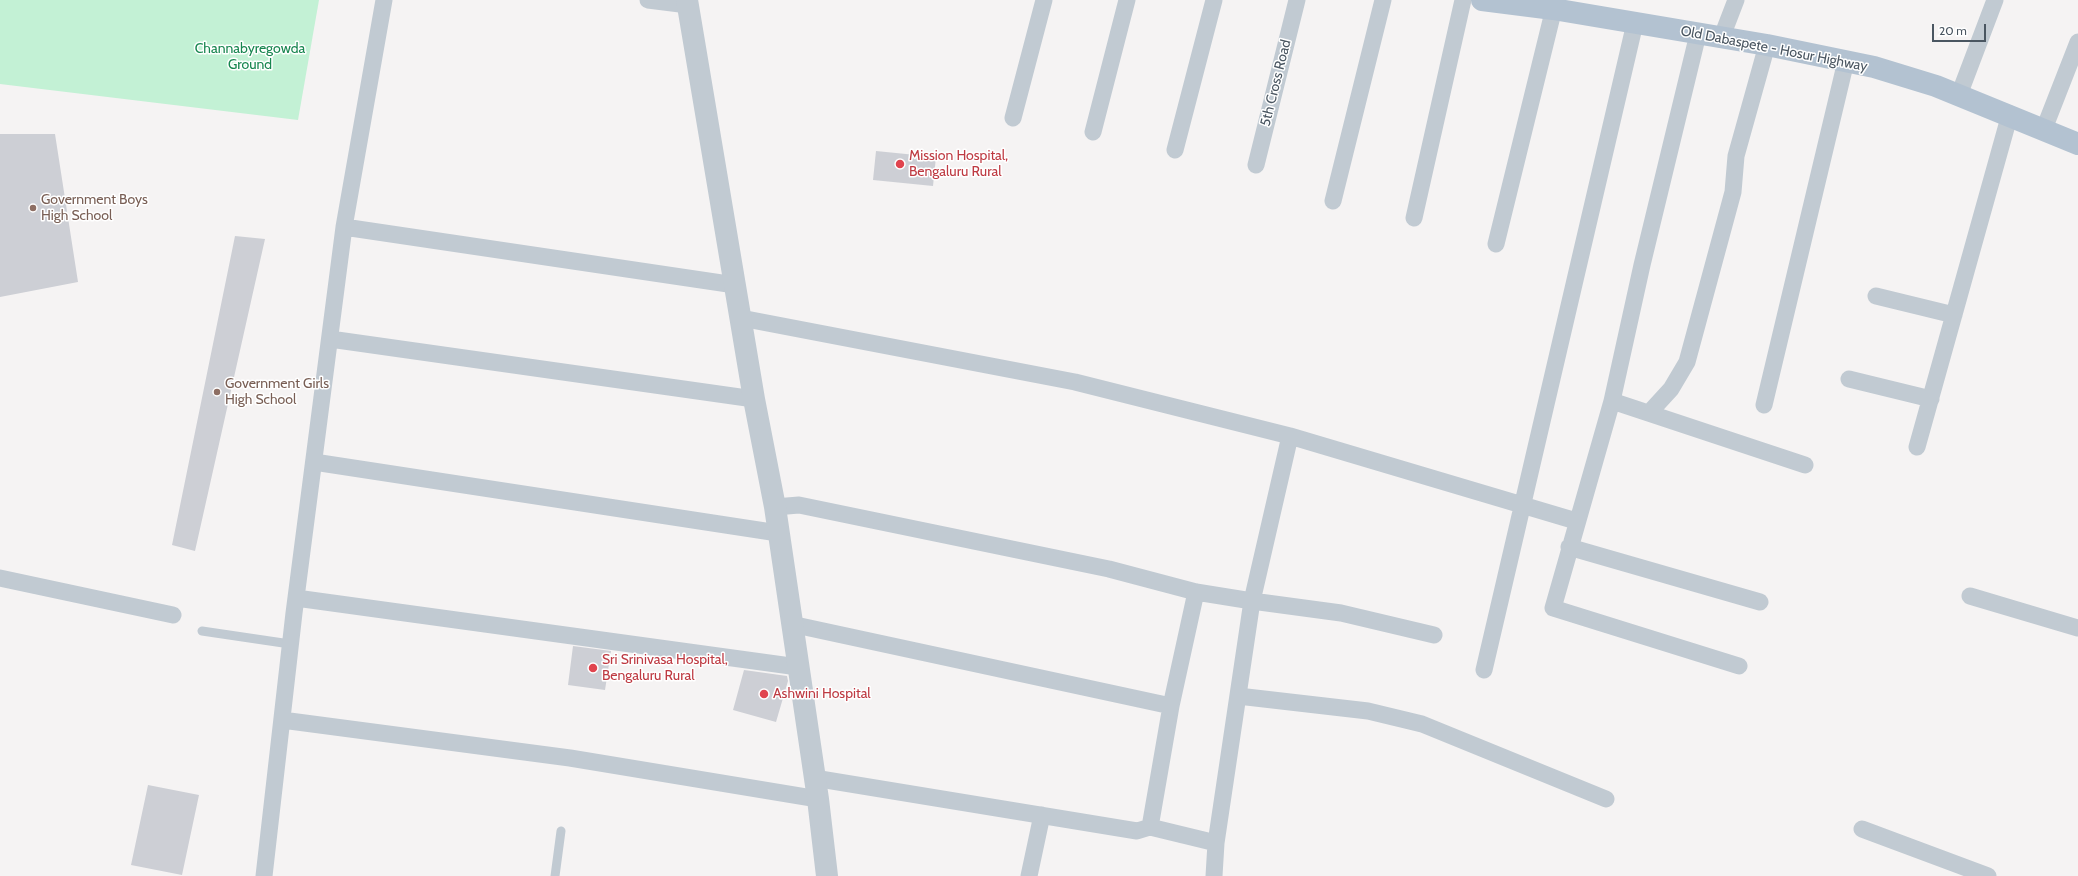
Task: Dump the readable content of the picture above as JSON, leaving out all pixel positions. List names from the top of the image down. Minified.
{"streets":{"main road":["Old Dabaspete - Hosur Highway"],"street":["5th Cross Road"]},"parks":["Channabyregowda Ground"],"places":["Mission Hospital, Bengaluru Rural","Government Boys High School","Government Girls High School","Sri Srinivasa Hospital, Bengaluru Rural","Ashwini Hospital"],"scale_bar":"20 m"}
